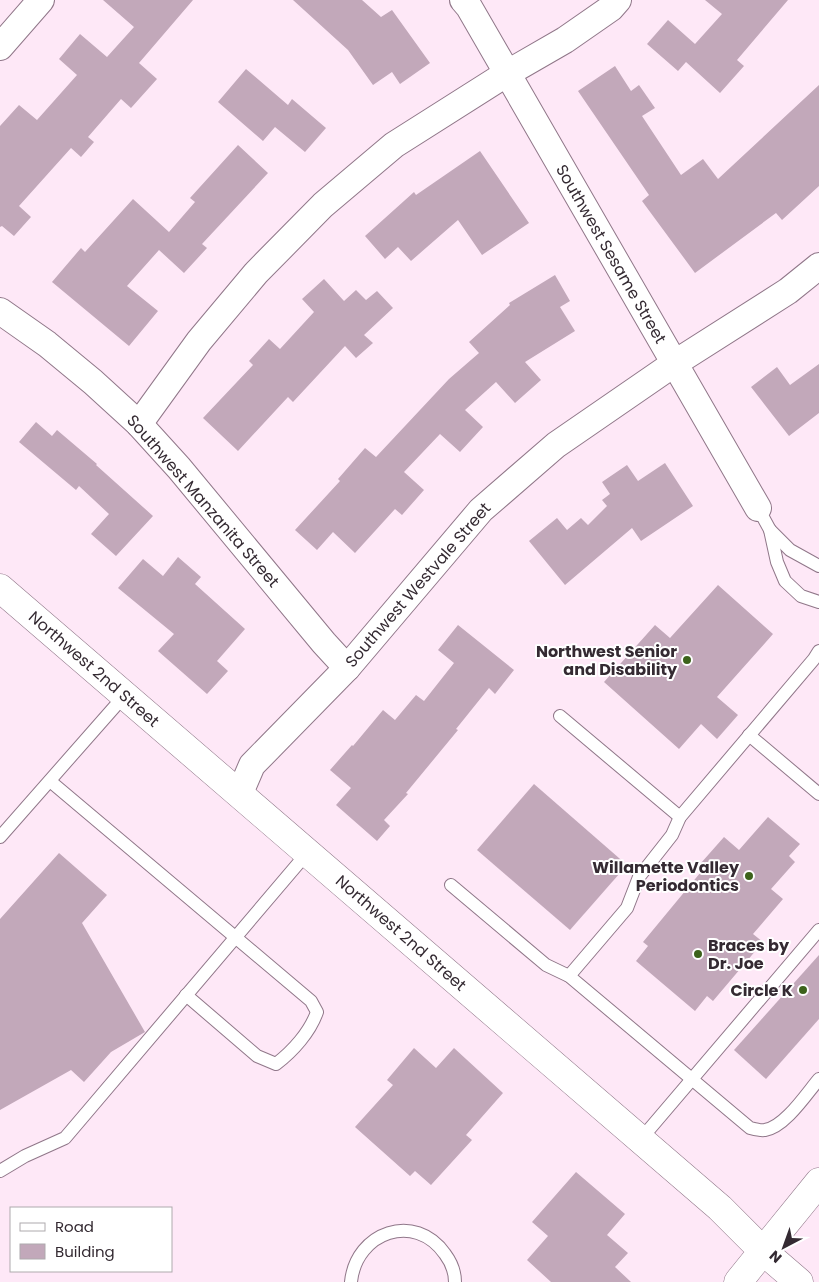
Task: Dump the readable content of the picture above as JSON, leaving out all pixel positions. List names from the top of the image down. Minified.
{"streets":{"main road":["Northwest 2nd Street"],"street":["Southwest Sesame Street","Southwest Manzanita Street","Southwest Westvale Street"]},"crossings":[["Southwest Sesame Street","Southwest Westvale Street"],["Southwest Manzanita Street","Southwest Westvale Street"],["Southwest Westvale Street","Northwest 2nd Street"]],"places":["Northwest Senior and Disability","Willamette Valley Periodontics","Braces by Dr. Joe","Circle K"],"legend":["Road","Building"],"north":"bottom left"}
